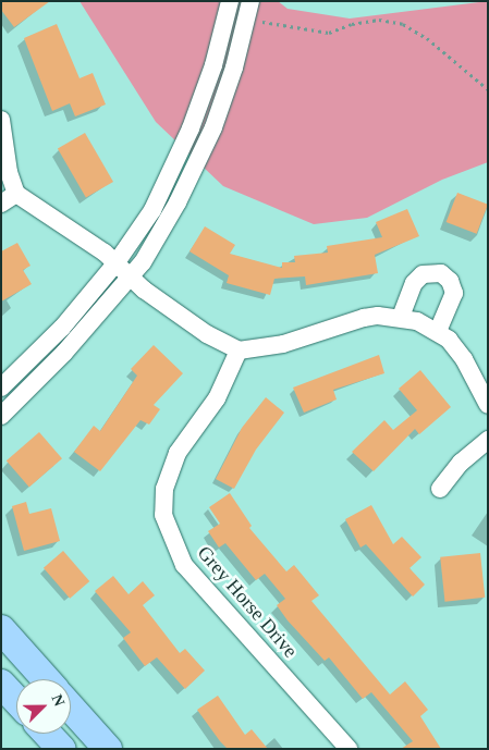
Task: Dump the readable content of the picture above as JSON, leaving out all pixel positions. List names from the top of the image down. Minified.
{"streets":{"street":["Grey Horse Drive"]},"north":"top right"}
